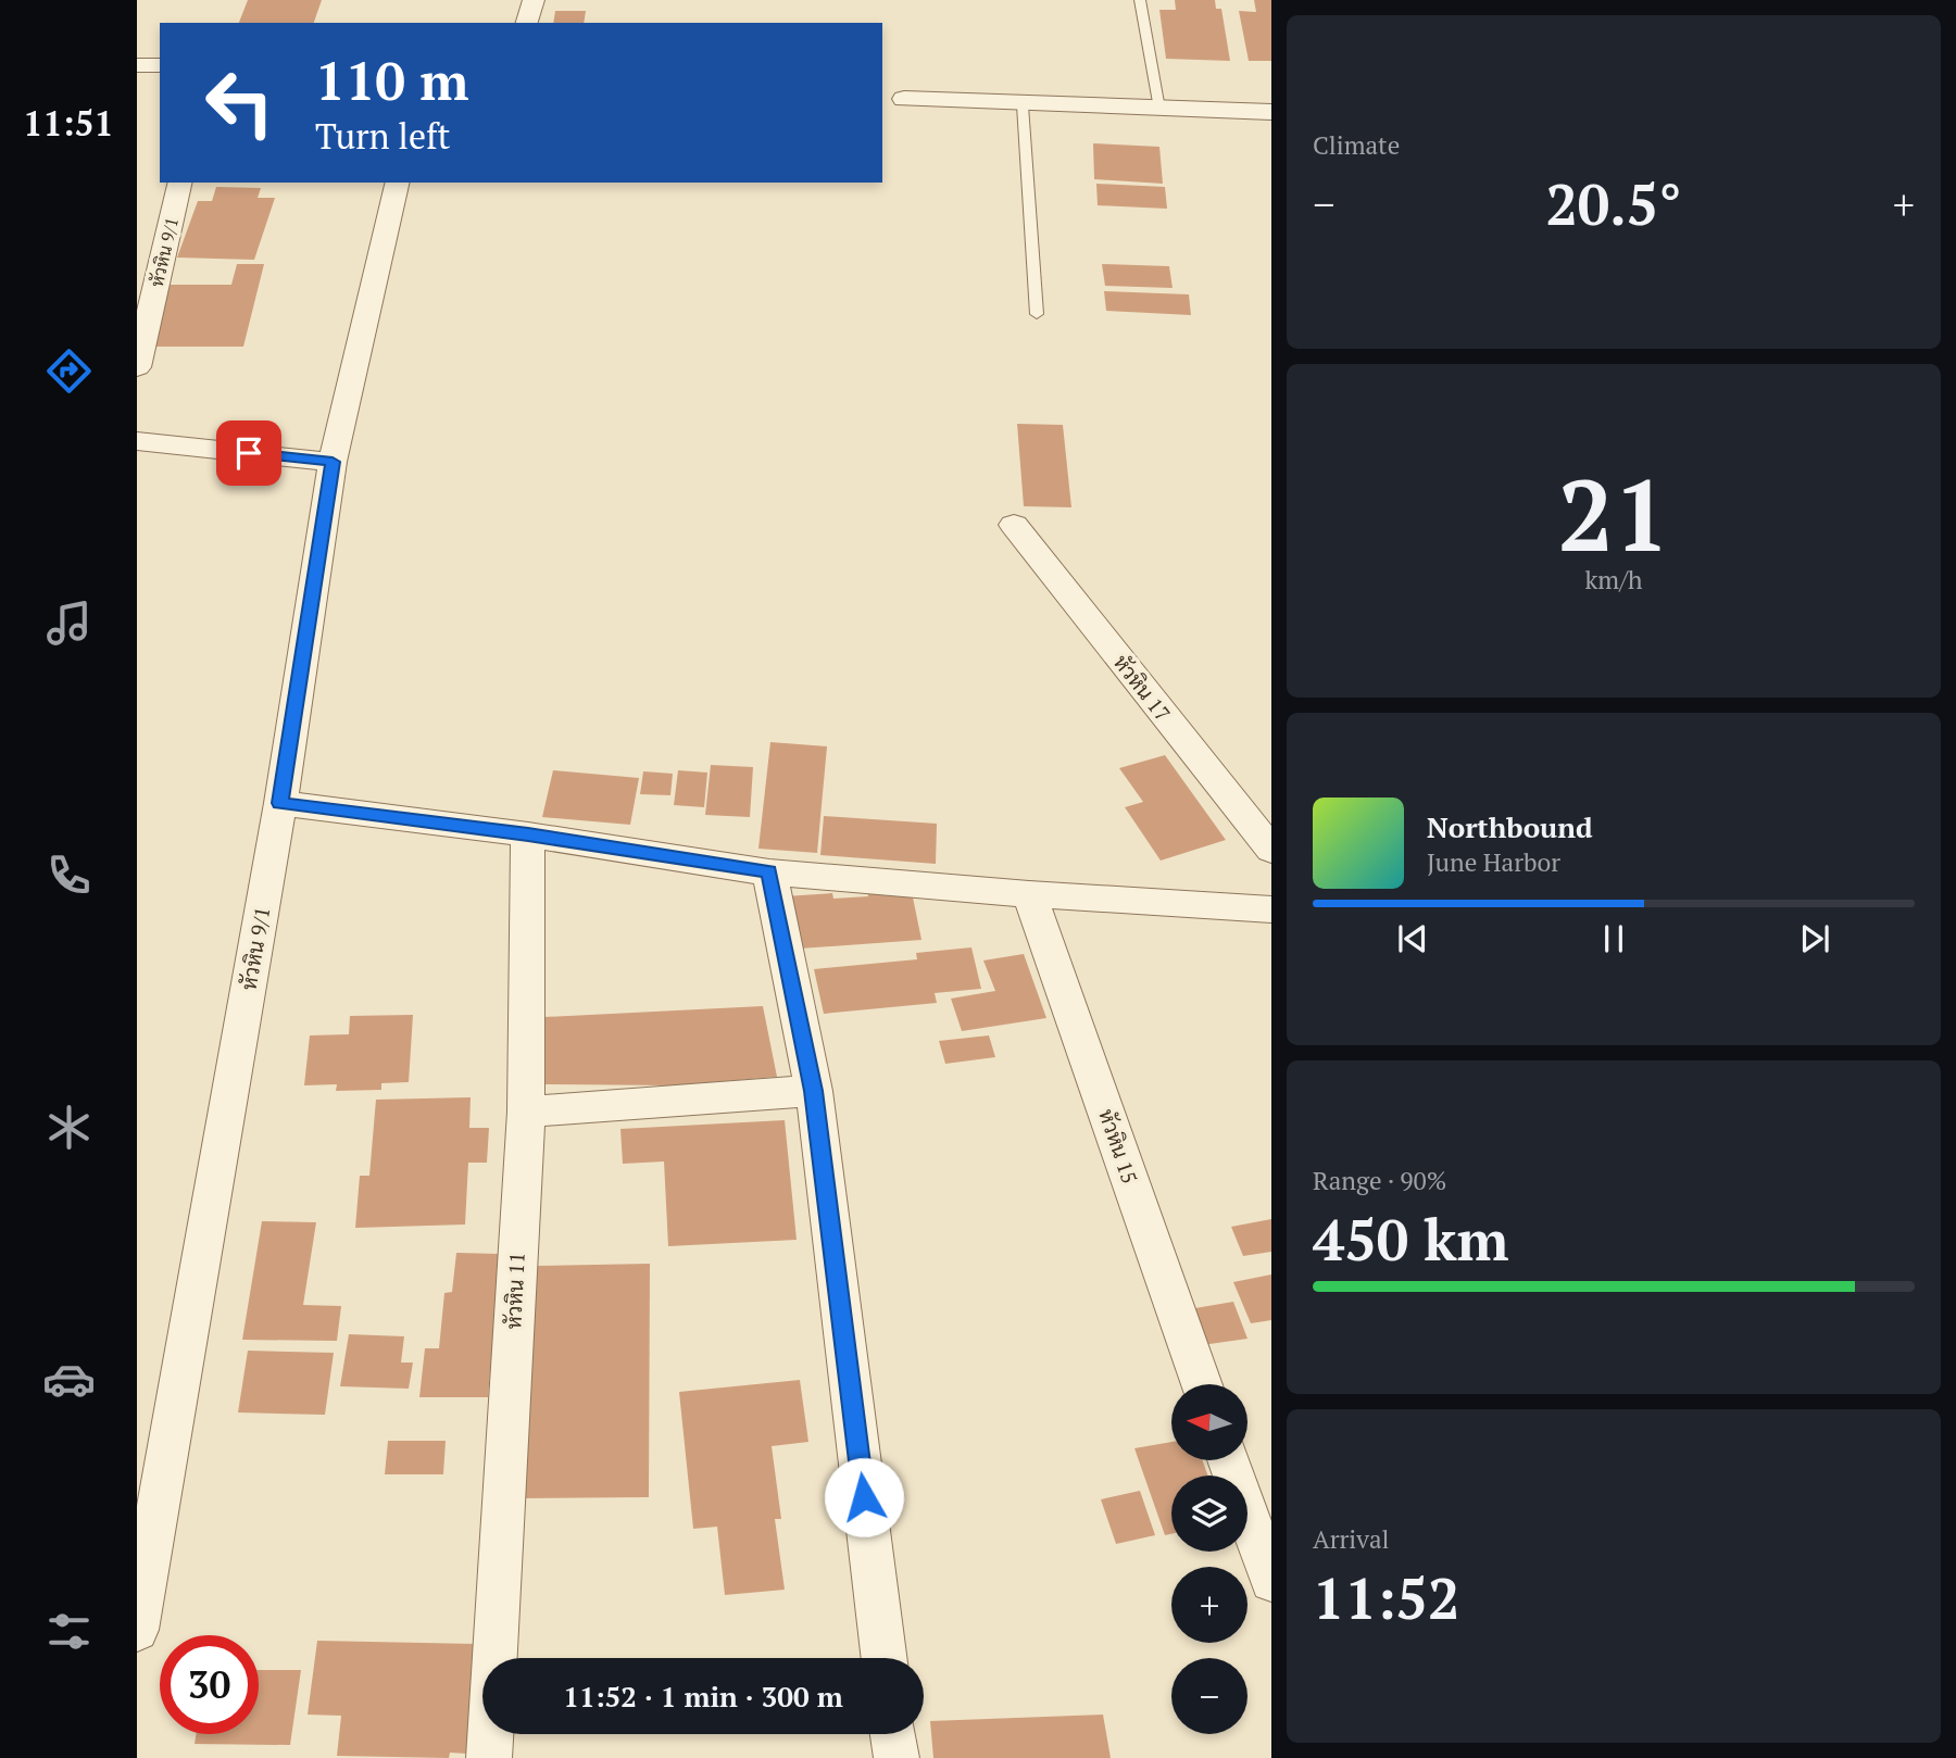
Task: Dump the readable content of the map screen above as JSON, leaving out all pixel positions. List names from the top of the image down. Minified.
{"streets":{"street":["หัวหิน 9/1","หัวหิน 17","หัวหิน 15","หัวหิน 11"]},"north":"left","page":{"tabs":"11:51","tile":["Climate",["21","km/h"],["Range · 90%","450 km"],["Arrival","11:52"]],"turn":["110 m","Turn left"],"heat":["−","20.5°","+"],"song":["Northbound","June Harbor"],"map_buttons":["+","−"],"limit":"30","trip":"11:52 · 1 min · 300 m"}}
